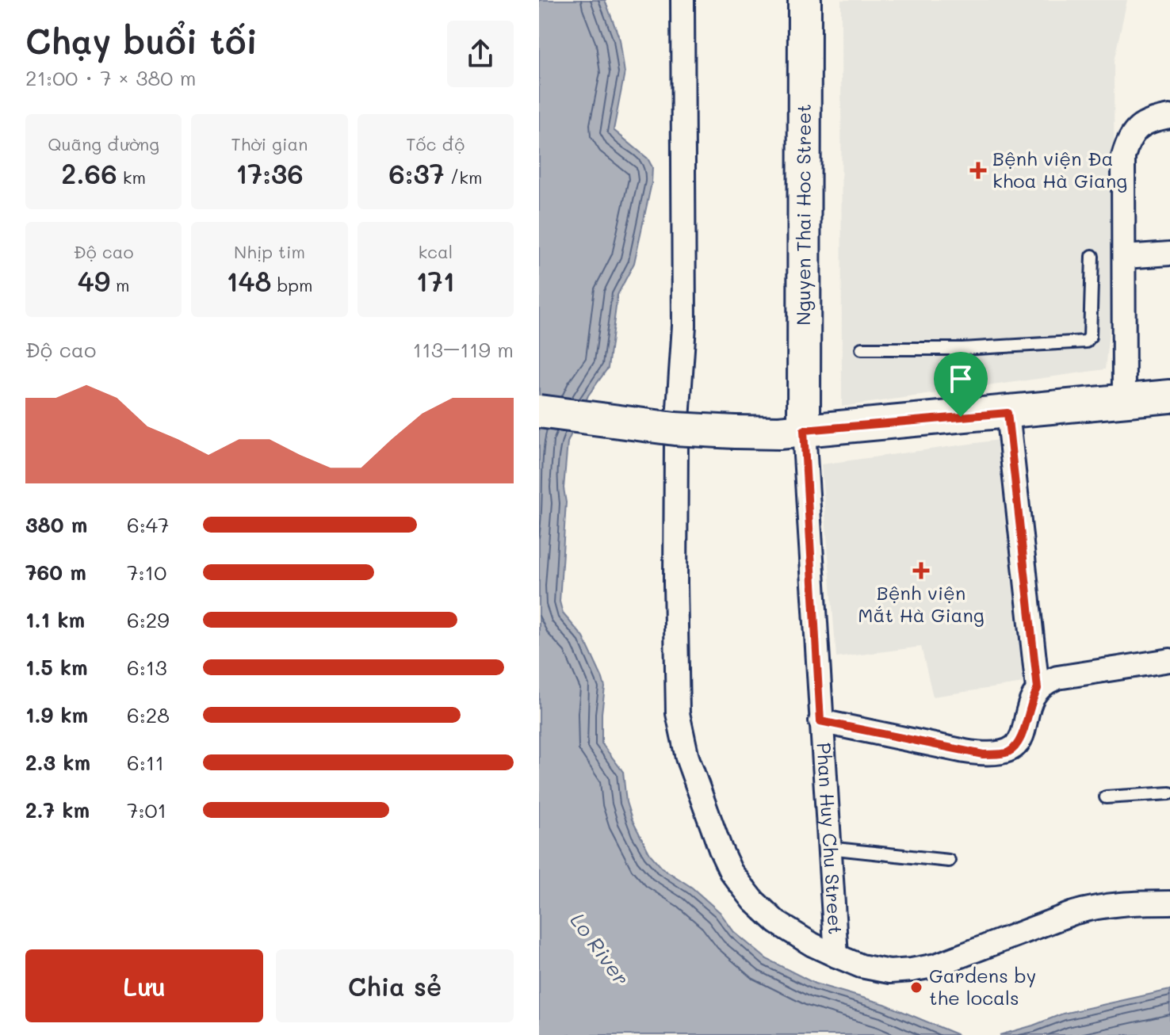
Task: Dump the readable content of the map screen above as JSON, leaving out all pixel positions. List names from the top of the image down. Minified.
{"streets":{"main road":["Nguyen Thai Hoc Street"],"street":["Phan Huy Chu Street"]},"crossings":[["Nguyen Thai Hoc Street","Phan Huy Chu Street"]],"water":["Lo River"],"places":{"health":["Bệnh viện Đa khoa Hà Giang","Bệnh viện Mắt Hà Giang"],"other":["Gardens by the locals"]},"page":{"heading":["Chạy buổi tối","21:00 · 7 × 380 m"],"stats":[["Quãng đường","2.66 km"],["Thời gian","17:36"],["Tốc độ","6:37 /km"],["Độ cao","49 m"],["Nhịp tim","148 bpm"],["kcal","171"]],"chart":["Độ cao","113–119 m"],"list":[{"name":"380 m","note":"6:47"},{"name":"760 m","note":"7:10"},{"name":"1.1 km","note":"6:29"},{"name":"1.5 km","note":"6:13"},{"name":"1.9 km","note":"6:28"},{"name":"2.3 km","note":"6:11"},{"name":"2.7 km","note":"7:01"}],"buttons":["Lưu","Chia sẻ"]}}
